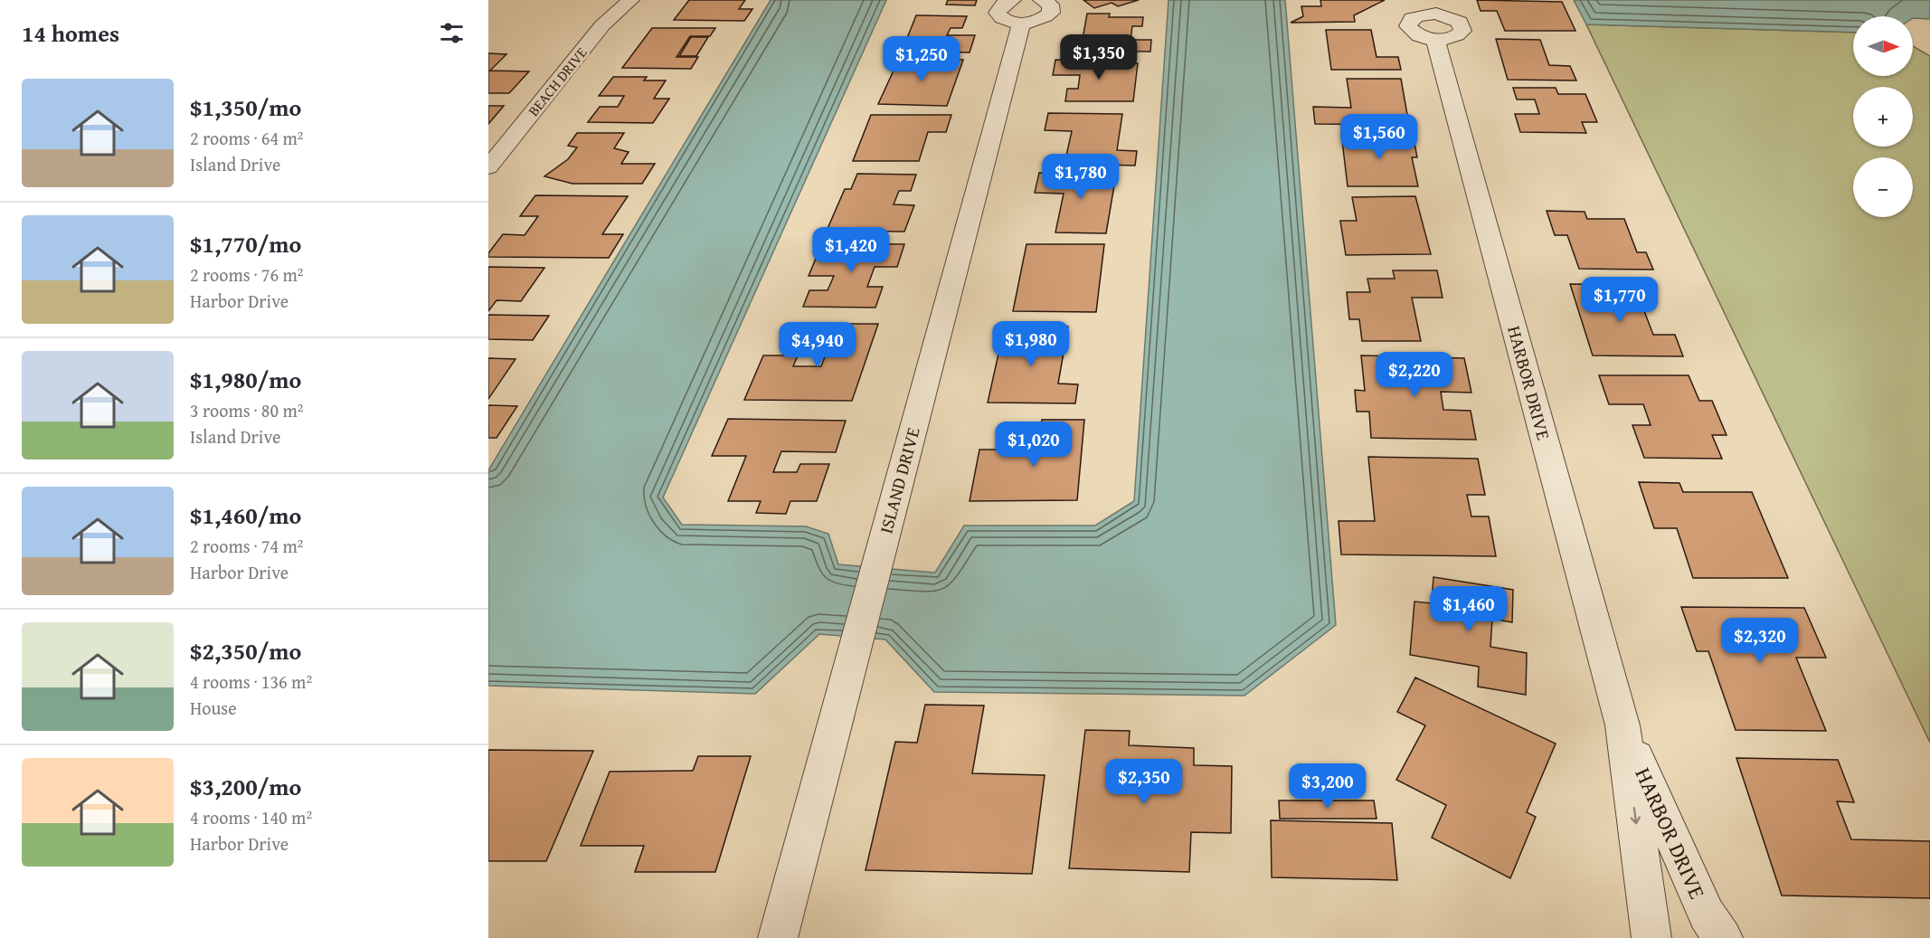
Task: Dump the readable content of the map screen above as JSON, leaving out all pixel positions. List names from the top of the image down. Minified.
{"streets":{"street":["BEACH DRIVE","HARBOR DRIVE","ISLAND DRIVE"]},"north":"right","page":{"heading":"14 homes","map_buttons":["+","−"],"price":["$1,350","$1,250","$1,560","$1,780","$1,420","$1,770","$1,980","$4,940","$2,220","$1,020","$1,460","$2,320","$2,350","$3,200"],"list":[{"name":"$1,350/mo","note":"2 rooms · 64 m² · Island Drive"},{"name":"$1,770/mo","note":"2 rooms · 76 m² · Harbor Drive"},{"name":"$1,980/mo","note":"3 rooms · 80 m² · Island Drive"},{"name":"$1,460/mo","note":"2 rooms · 74 m² · Harbor Drive"},{"name":"$2,350/mo","note":"4 rooms · 136 m² · House"},{"name":"$3,200/mo","note":"4 rooms · 140 m² · Harbor Drive"}]}}
